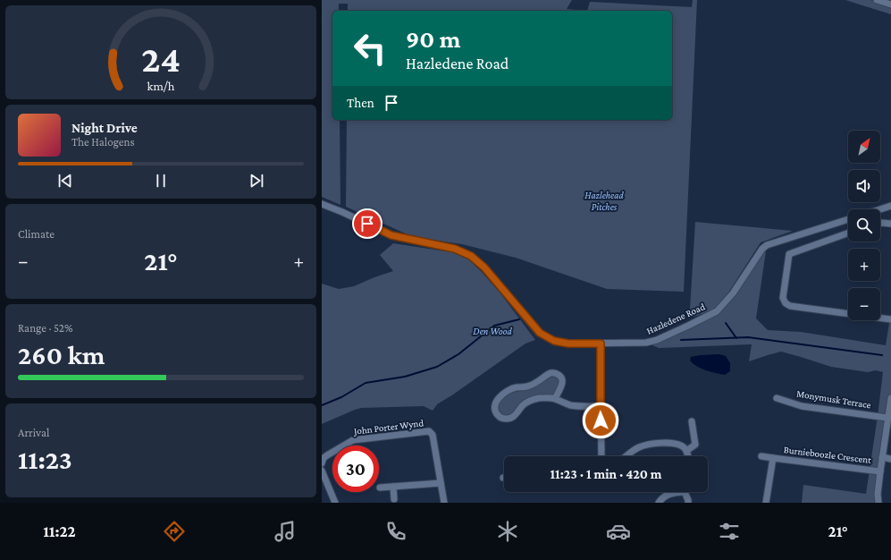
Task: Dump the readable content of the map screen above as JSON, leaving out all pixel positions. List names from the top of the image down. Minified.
{"streets":{"street":["Hazledene Road","Monymusk Terrace","John Porter Wynd","Burnieboozle Crescent"]},"parks":["Hazlehead Pitches","Den Wood"],"north":"top right","page":{"turn":["90 m","Hazledene Road"],"then":"Then","song":["Night Drive","The Halogens"],"map_buttons":["+","−"],"tile":["Climate",["Range · 52%","260 km"],["Arrival","11:23"]],"heat":["−","21°","+"],"limit":"30","trip":"11:23 · 1 min · 420 m","tabs":["11:22","21°"],"gauge":["24","km/h"]}}
